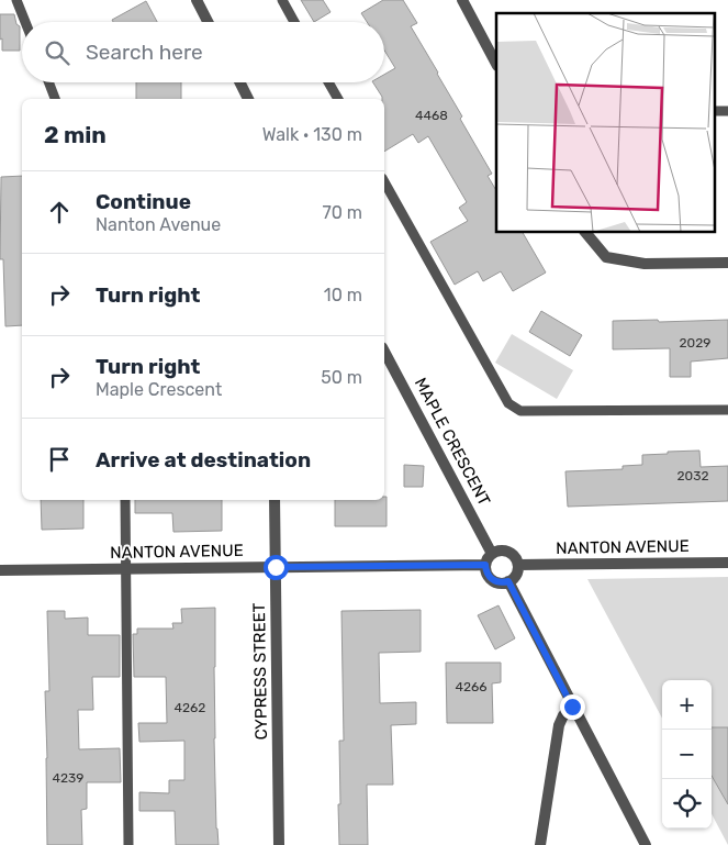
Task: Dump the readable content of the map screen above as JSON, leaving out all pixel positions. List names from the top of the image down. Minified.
{"streets":{"street":["MAPLE CRESCENT","NANTON AVENUE","CYPRESS STREET"]},"crossings":[["MAPLE CRESCENT","NANTON AVENUE"],["NANTON AVENUE","CYPRESS STREET"]],"house_numbers":["4468","2029","2032","4266","4262","4239"],"page":{"search":"Search here","heading":["2 min","Walk · 130 m"],"list":[["Continue","Nanton Avenue","70 m"],["Turn right","10 m"],["Turn right","Maple Crescent","50 m"],"Arrive at destination"],"map_buttons":["+","−"]}}
